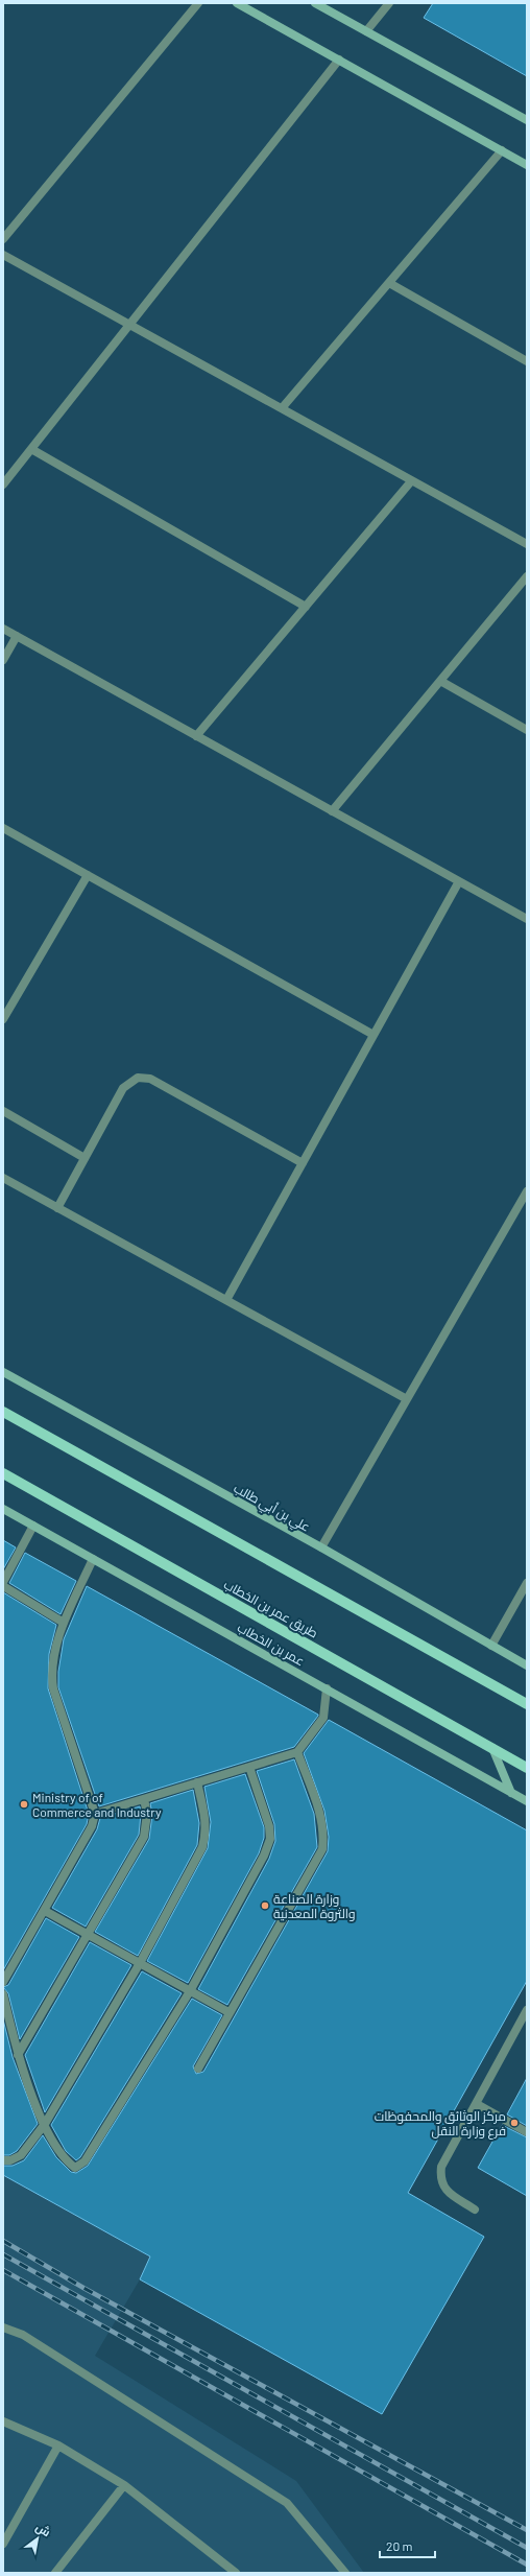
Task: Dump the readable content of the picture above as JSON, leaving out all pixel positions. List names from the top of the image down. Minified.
{"streets":{"main road":["طريق عمر بن الخطاب"],"street":["علي بن أبي طالب","عمر بن الخطاب"]},"places":["Ministry of of Commerce and Industry","وزارة الصناعة والثروة المعدنية","مركز الوثائق والمحفوظات فرع وزارة النقل"],"scale_bar":"20 m","north":"top right"}
